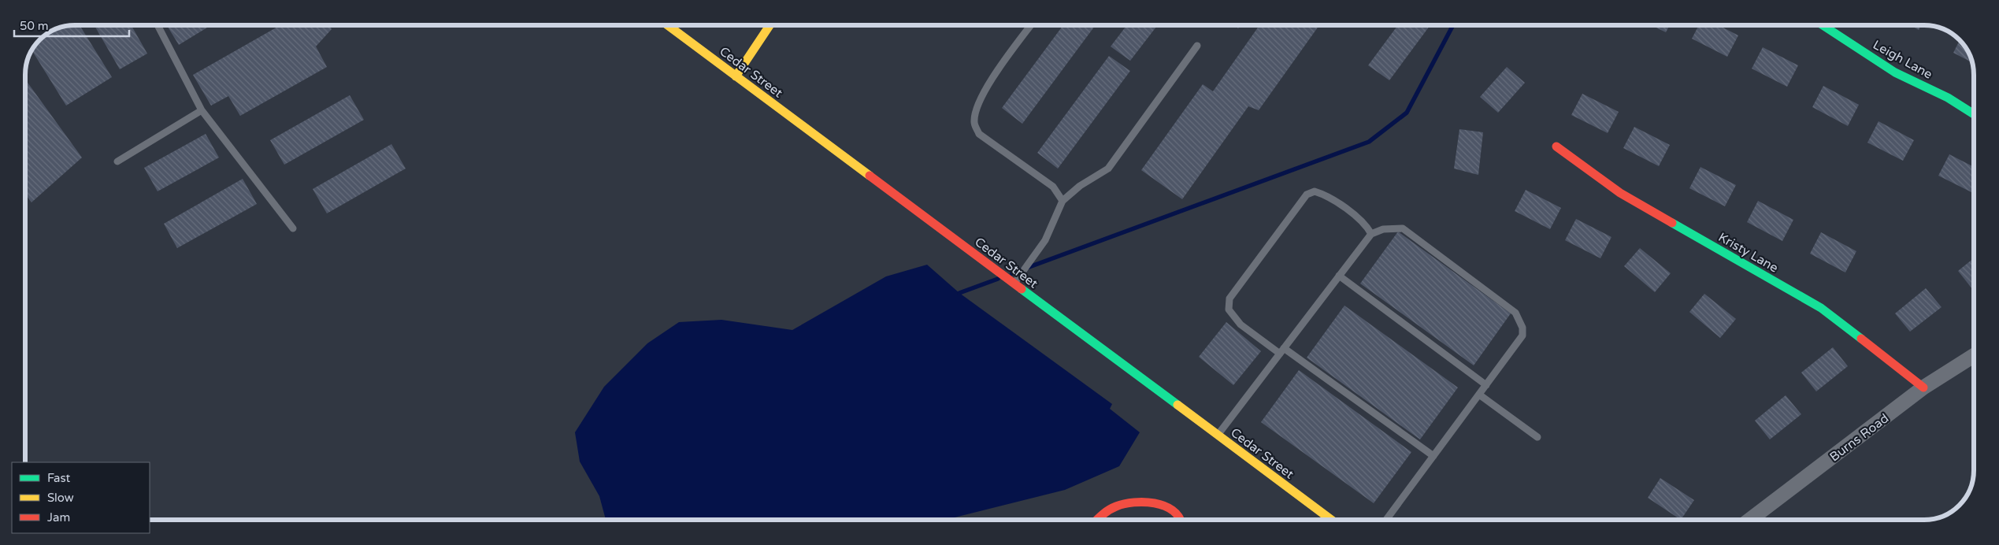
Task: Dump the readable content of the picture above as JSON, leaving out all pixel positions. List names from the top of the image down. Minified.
{"streets":{"street":["Leigh Lane","Cedar Street","Kristy Lane","Burns Road"]},"crossings":[["Kristy Lane","Burns Road"]],"legend":["Fast","Slow","Jam"],"scale_bar":"50 m"}
